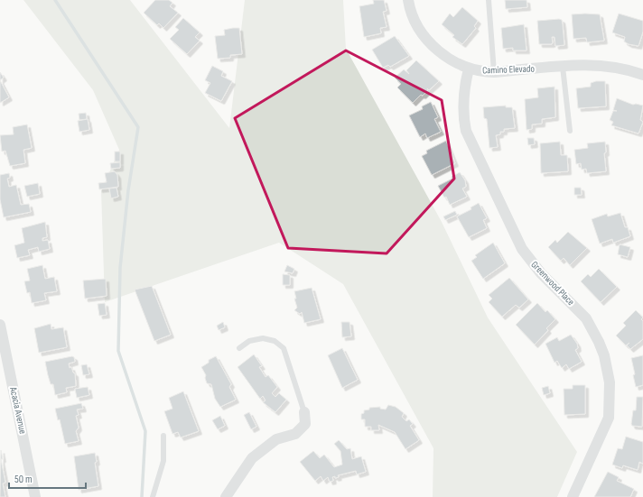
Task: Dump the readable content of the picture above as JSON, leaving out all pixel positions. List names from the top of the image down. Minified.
{"streets":{"street":["Camino Elevado","Greenwood Place","Acacia Avenue"]},"crossings":[["Camino Elevado","Greenwood Place"]],"scale_bar":"50 m"}
